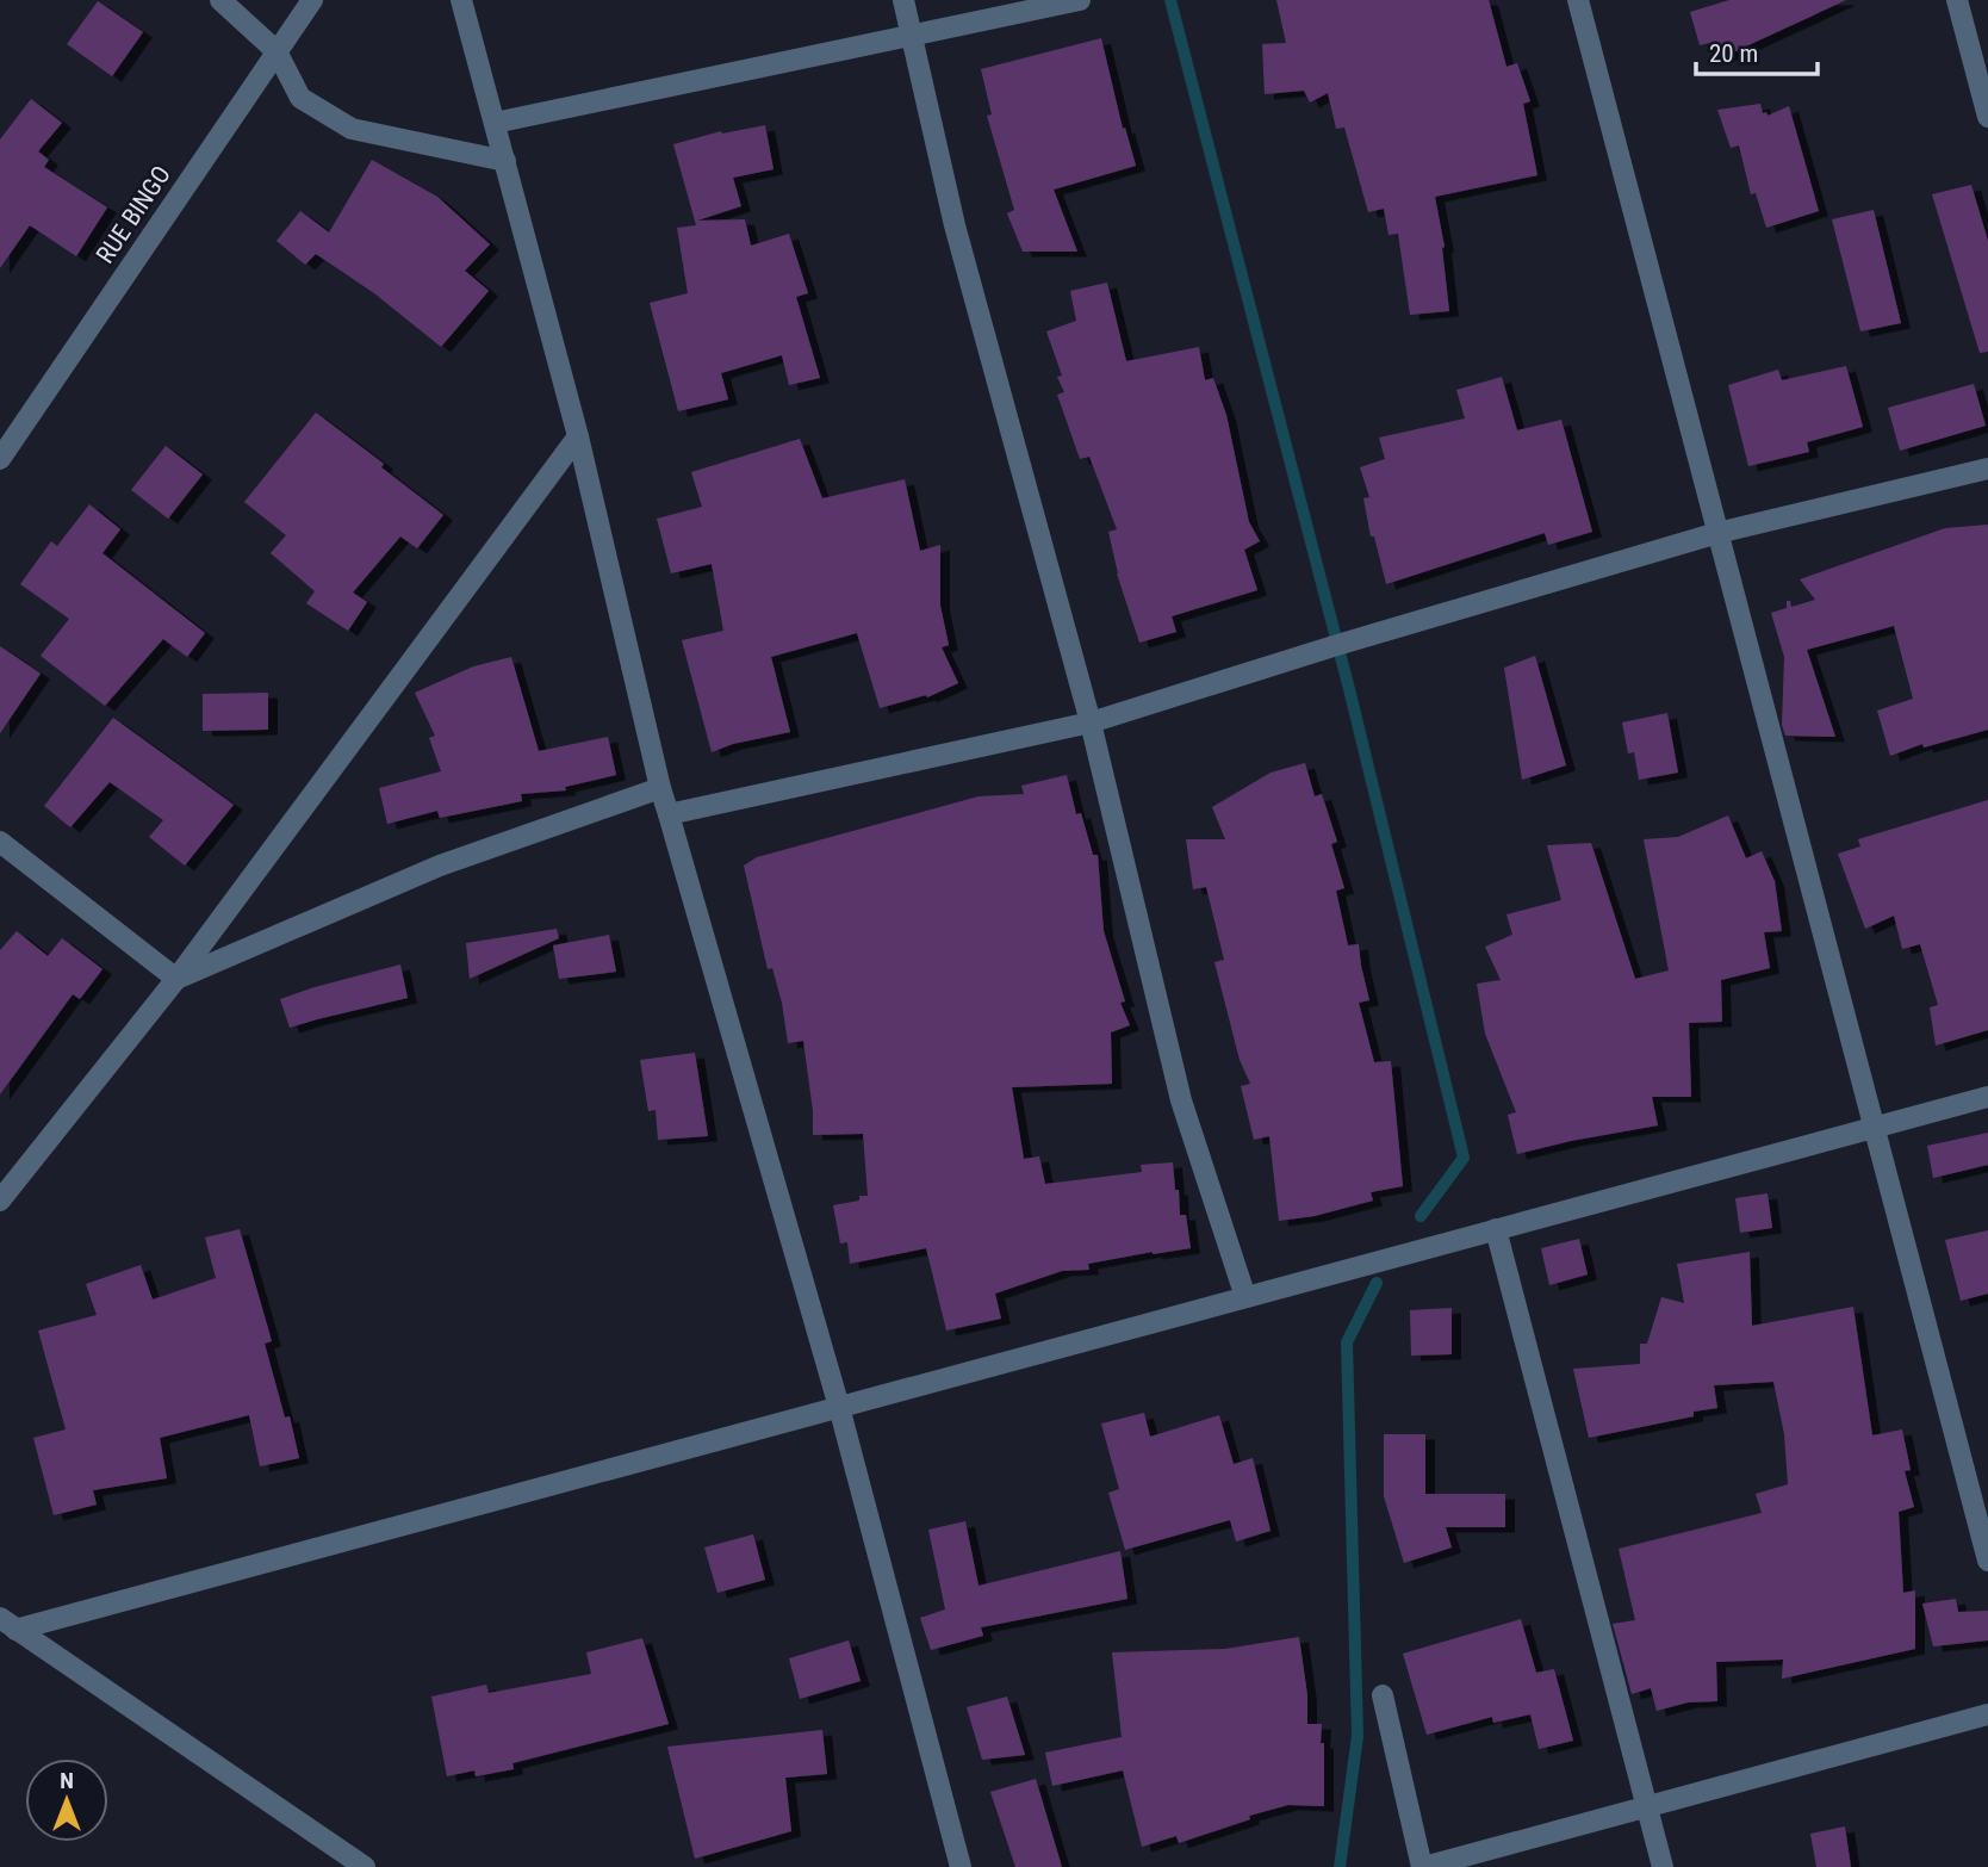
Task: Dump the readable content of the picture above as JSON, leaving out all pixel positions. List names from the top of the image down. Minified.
{"streets":{"street":["RUE BINGO"]},"scale_bar":"20 m","north":"top"}
